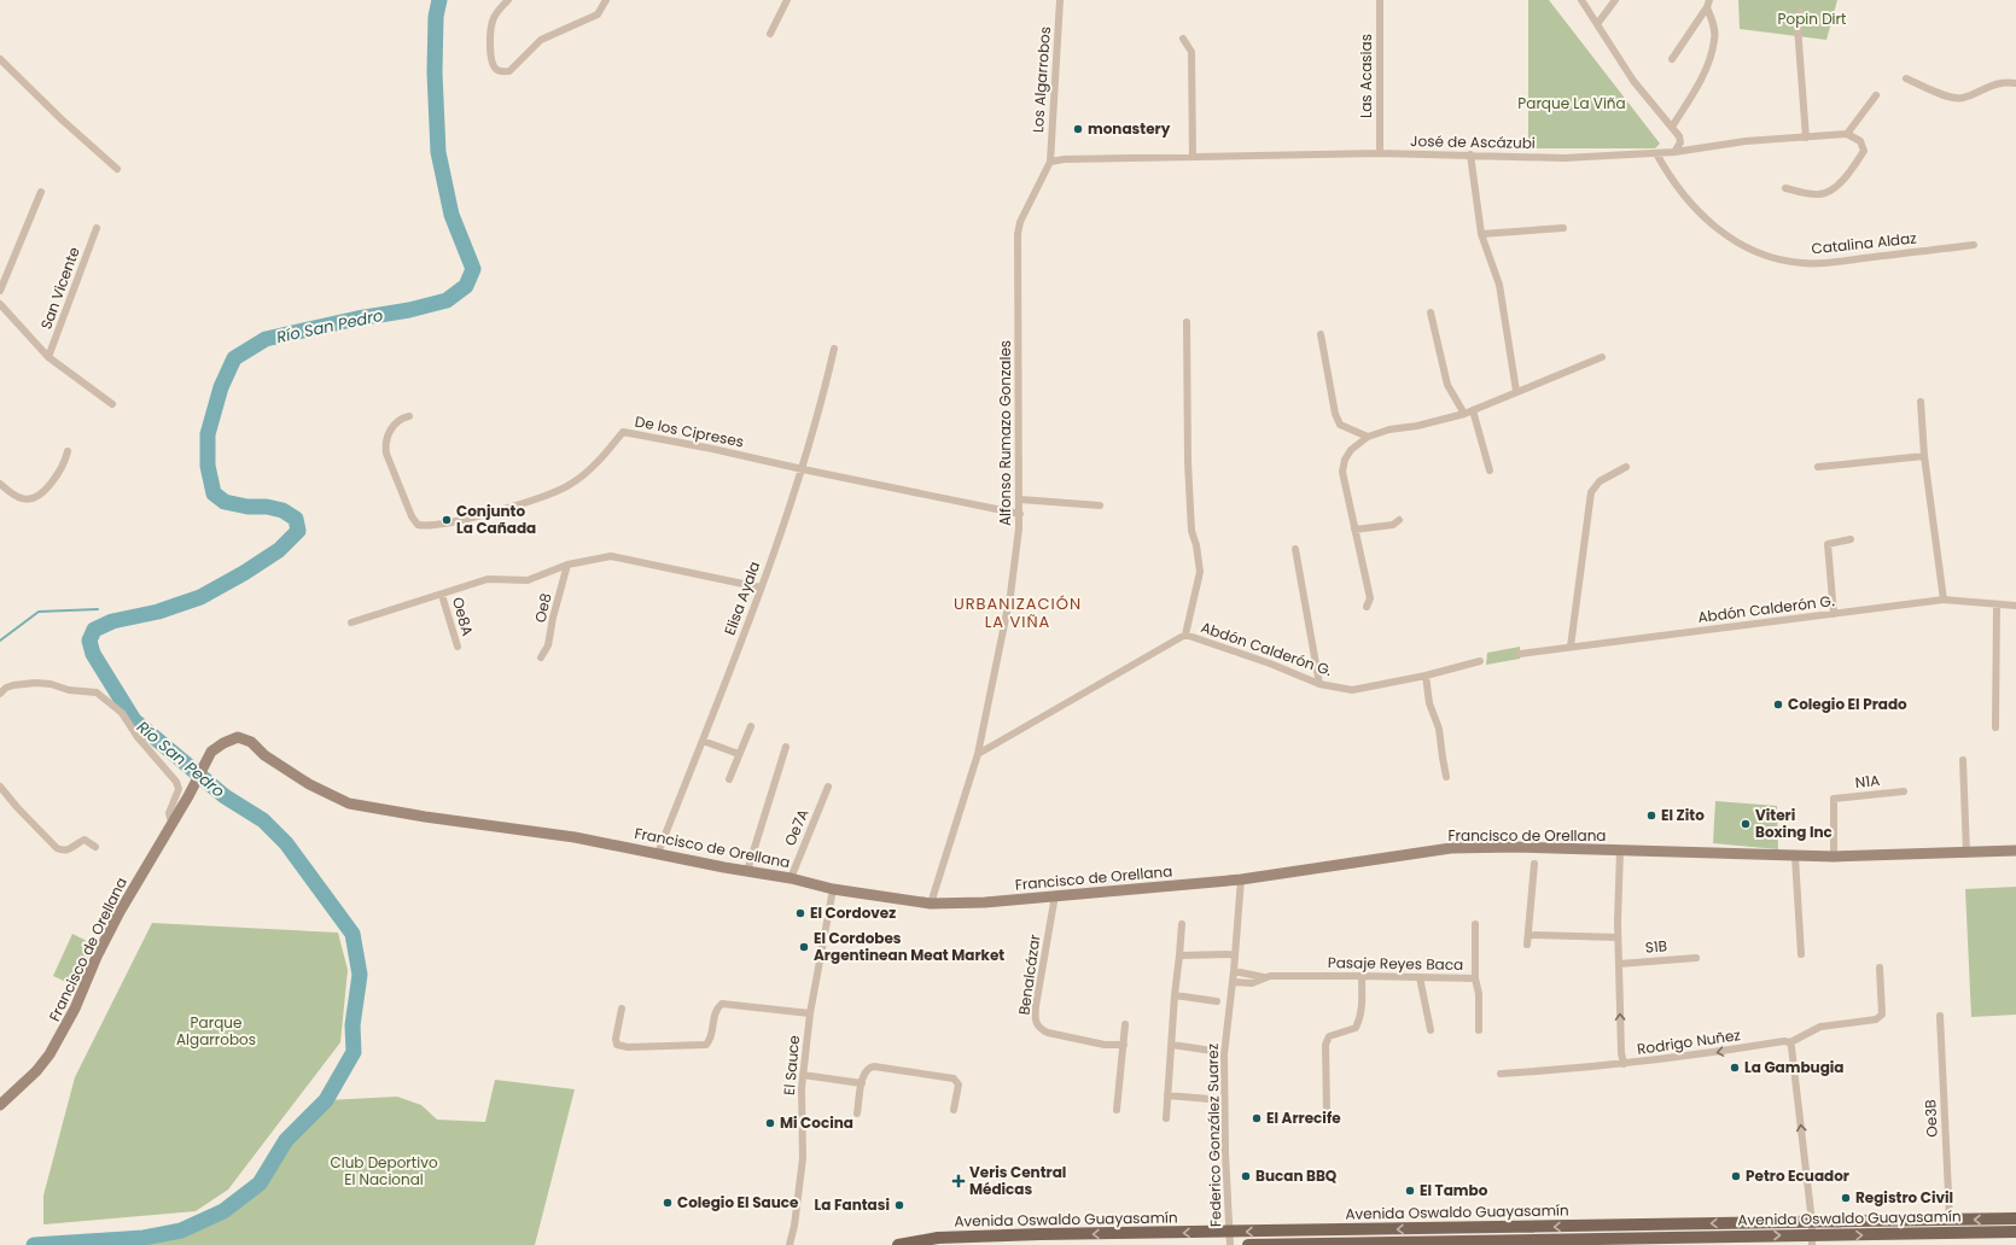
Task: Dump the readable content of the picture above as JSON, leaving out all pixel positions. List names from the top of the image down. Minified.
{"streets":{"main road":["Avenida Oswaldo Guayasamín"],"street":["Las Acasias","Los Algarrobos","José de Ascázubi","Catalina Aldaz","San Vicente","De los Cipreses","Alfonso Rumazo Gonzales","Elisa Ayala","Oe8","Abdón Calderón G.","Oe8A","N1A","Oe7A","Francisco de Orellana","S1B","Pasaje Reyes Baca","Benalcázar","Rodrigo Nuñez","El Sauce","Oe3B","Federico González Suarez"]},"crossings":[["Las Acasias","José de Ascázubi"],["Los Algarrobos","José de Ascázubi"],["Los Algarrobos","Alfonso Rumazo Gonzales"],["José de Ascázubi","Catalina Aldaz"],["José de Ascázubi","Alfonso Rumazo Gonzales"],["De los Cipreses","Alfonso Rumazo Gonzales"],["De los Cipreses","Elisa Ayala"],["Alfonso Rumazo Gonzales","Francisco de Orellana"],["Elisa Ayala","Francisco de Orellana"],["N1A","Francisco de Orellana"],["Oe7A","Francisco de Orellana"],["Francisco de Orellana","Benalcázar"],["Francisco de Orellana","Rodrigo Nuñez"],["Francisco de Orellana","El Sauce"],["Francisco de Orellana","Federico González Suarez"],["S1B","Rodrigo Nuñez"],["Pasaje Reyes Baca","Federico González Suarez"],["Oe3B","Avenida Oswaldo Guayasamín"],["Federico González Suarez","Avenida Oswaldo Guayasamín"]],"districts":["URBANIZACIÓN LA VIÑA"],"water":["Río San Pedro"],"parks":["Popin Dirt","Parque La Viña","Parque Algarrobos","Club Deportivo El Nacional"],"places":{"other":["monastery","Conjunto La Cañada","Colegio El Prado","El Zito","Viteri Boxing Inc","El Cordovez","El Cordobes Argentinean Meat Market","La Gambugia","El Arrecife","Mi Cocina","Bucan BBQ","Petro Ecuador","El Tambo","Registro Civil","Colegio El Sauce","La Fantasi"],"health":["Veris Central Médicas"]}}
